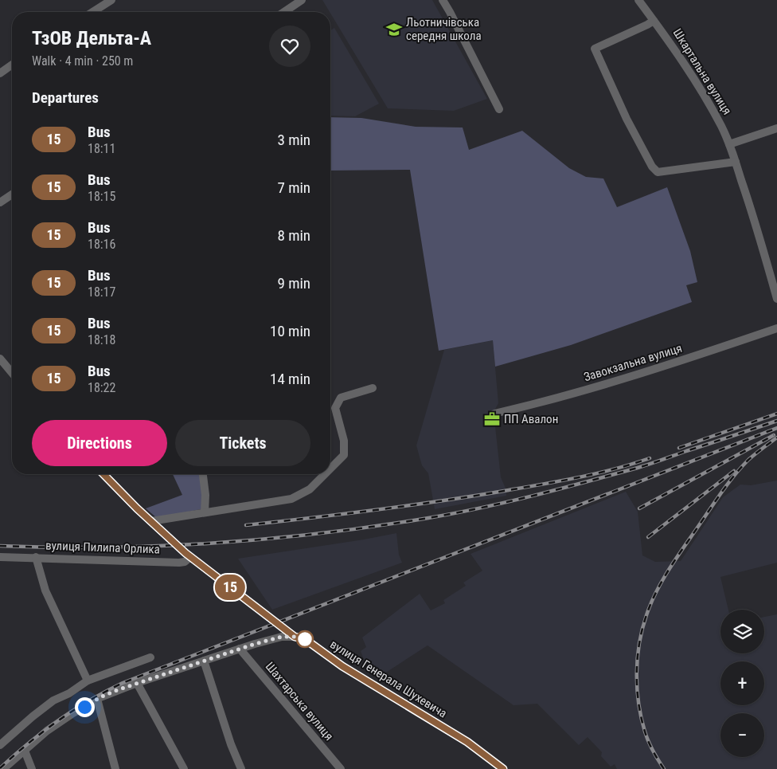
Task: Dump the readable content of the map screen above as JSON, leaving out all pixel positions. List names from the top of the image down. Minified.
{"streets":{"street":["Шкартальна вулиця","Завокзальна вулиця","вулиця Пилипа Орлика","вулиця Генерала Шухевича","Шахтарська вулиця"]},"crossings":[["вулиця Пилипа Орлика","вулиця Генерала Шухевича"]],"places":{"school or university":["Льотничівська середня школа"],"office":["ПП Авалон"]},"lines":["bus line 15"],"page":{"on_map":"15","heading":[["ТзОВ Дельта-А","Walk · 4 min · 250 m"],"Departures"],"list":[{"mark":"15","name":"Bus","note":"18:11","value":"3 min"},{"mark":"15","name":"Bus","note":"18:15","value":"7 min"},{"mark":"15","name":"Bus","note":"18:16","value":"8 min"},{"mark":"15","name":"Bus","note":"18:17","value":"9 min"},{"mark":"15","name":"Bus","note":"18:18","value":"10 min"},{"mark":"15","name":"Bus","note":"18:22","value":"14 min"}],"buttons":["Directions","Tickets"],"map_buttons":["+","−"]}}
